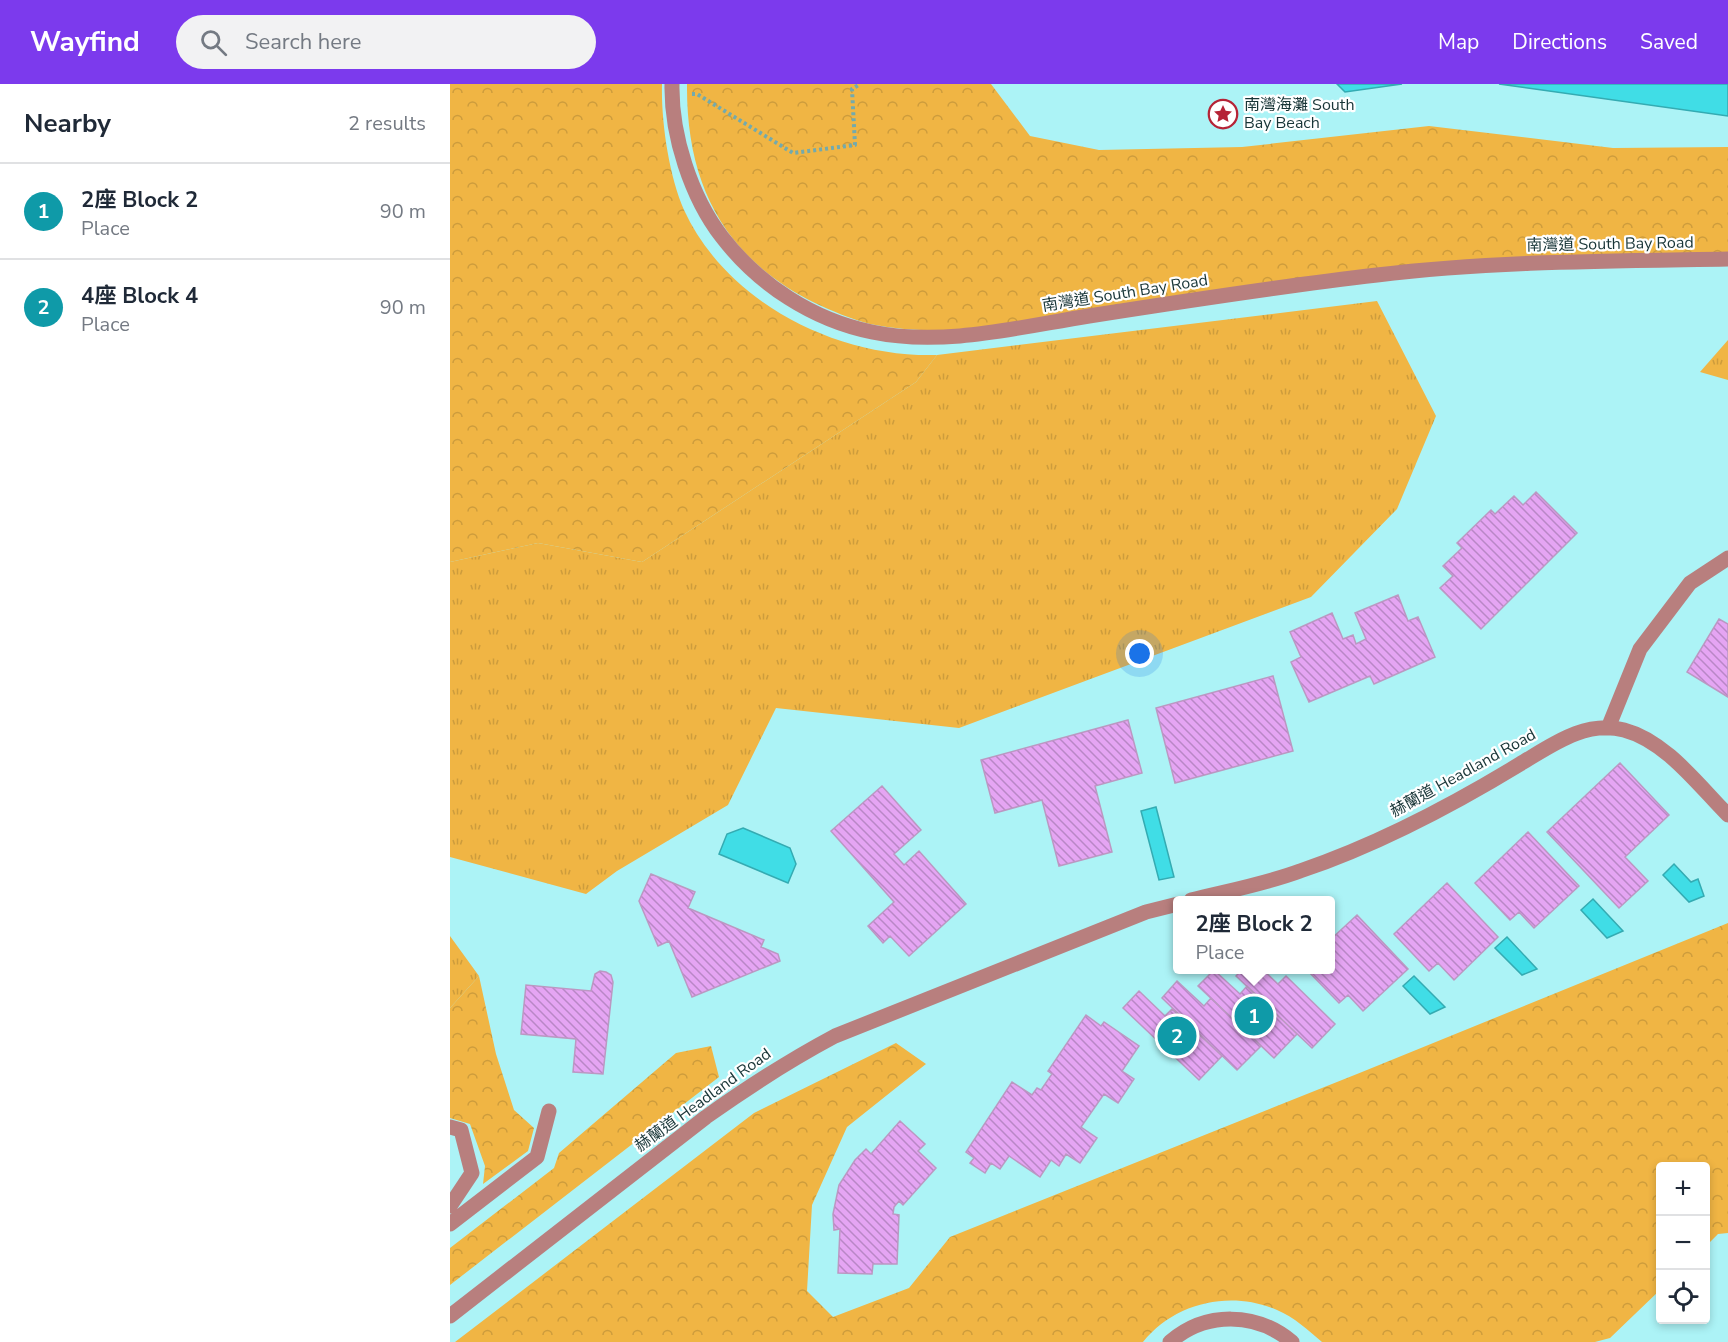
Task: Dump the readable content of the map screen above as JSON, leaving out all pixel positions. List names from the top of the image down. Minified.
{"streets":{"street":["南灣道 South Bay Road","赫蘭道 Headland Road"]},"places":{"place":["南灣海灘 South Bay Beach"]},"page":{"header":"Wayfind","search":"Search here","nav":["Map","Directions","Saved"],"heading":["Nearby","2 results"],"list":[{"mark":"1","name":"2座 Block 2","note":"Place","value":"90 m"},{"mark":"2","name":"4座 Block 4","note":"Place","value":"90 m"}],"popup":["2座 Block 2","Place"],"pins":["1","2"],"map_buttons":["+","−"]}}
